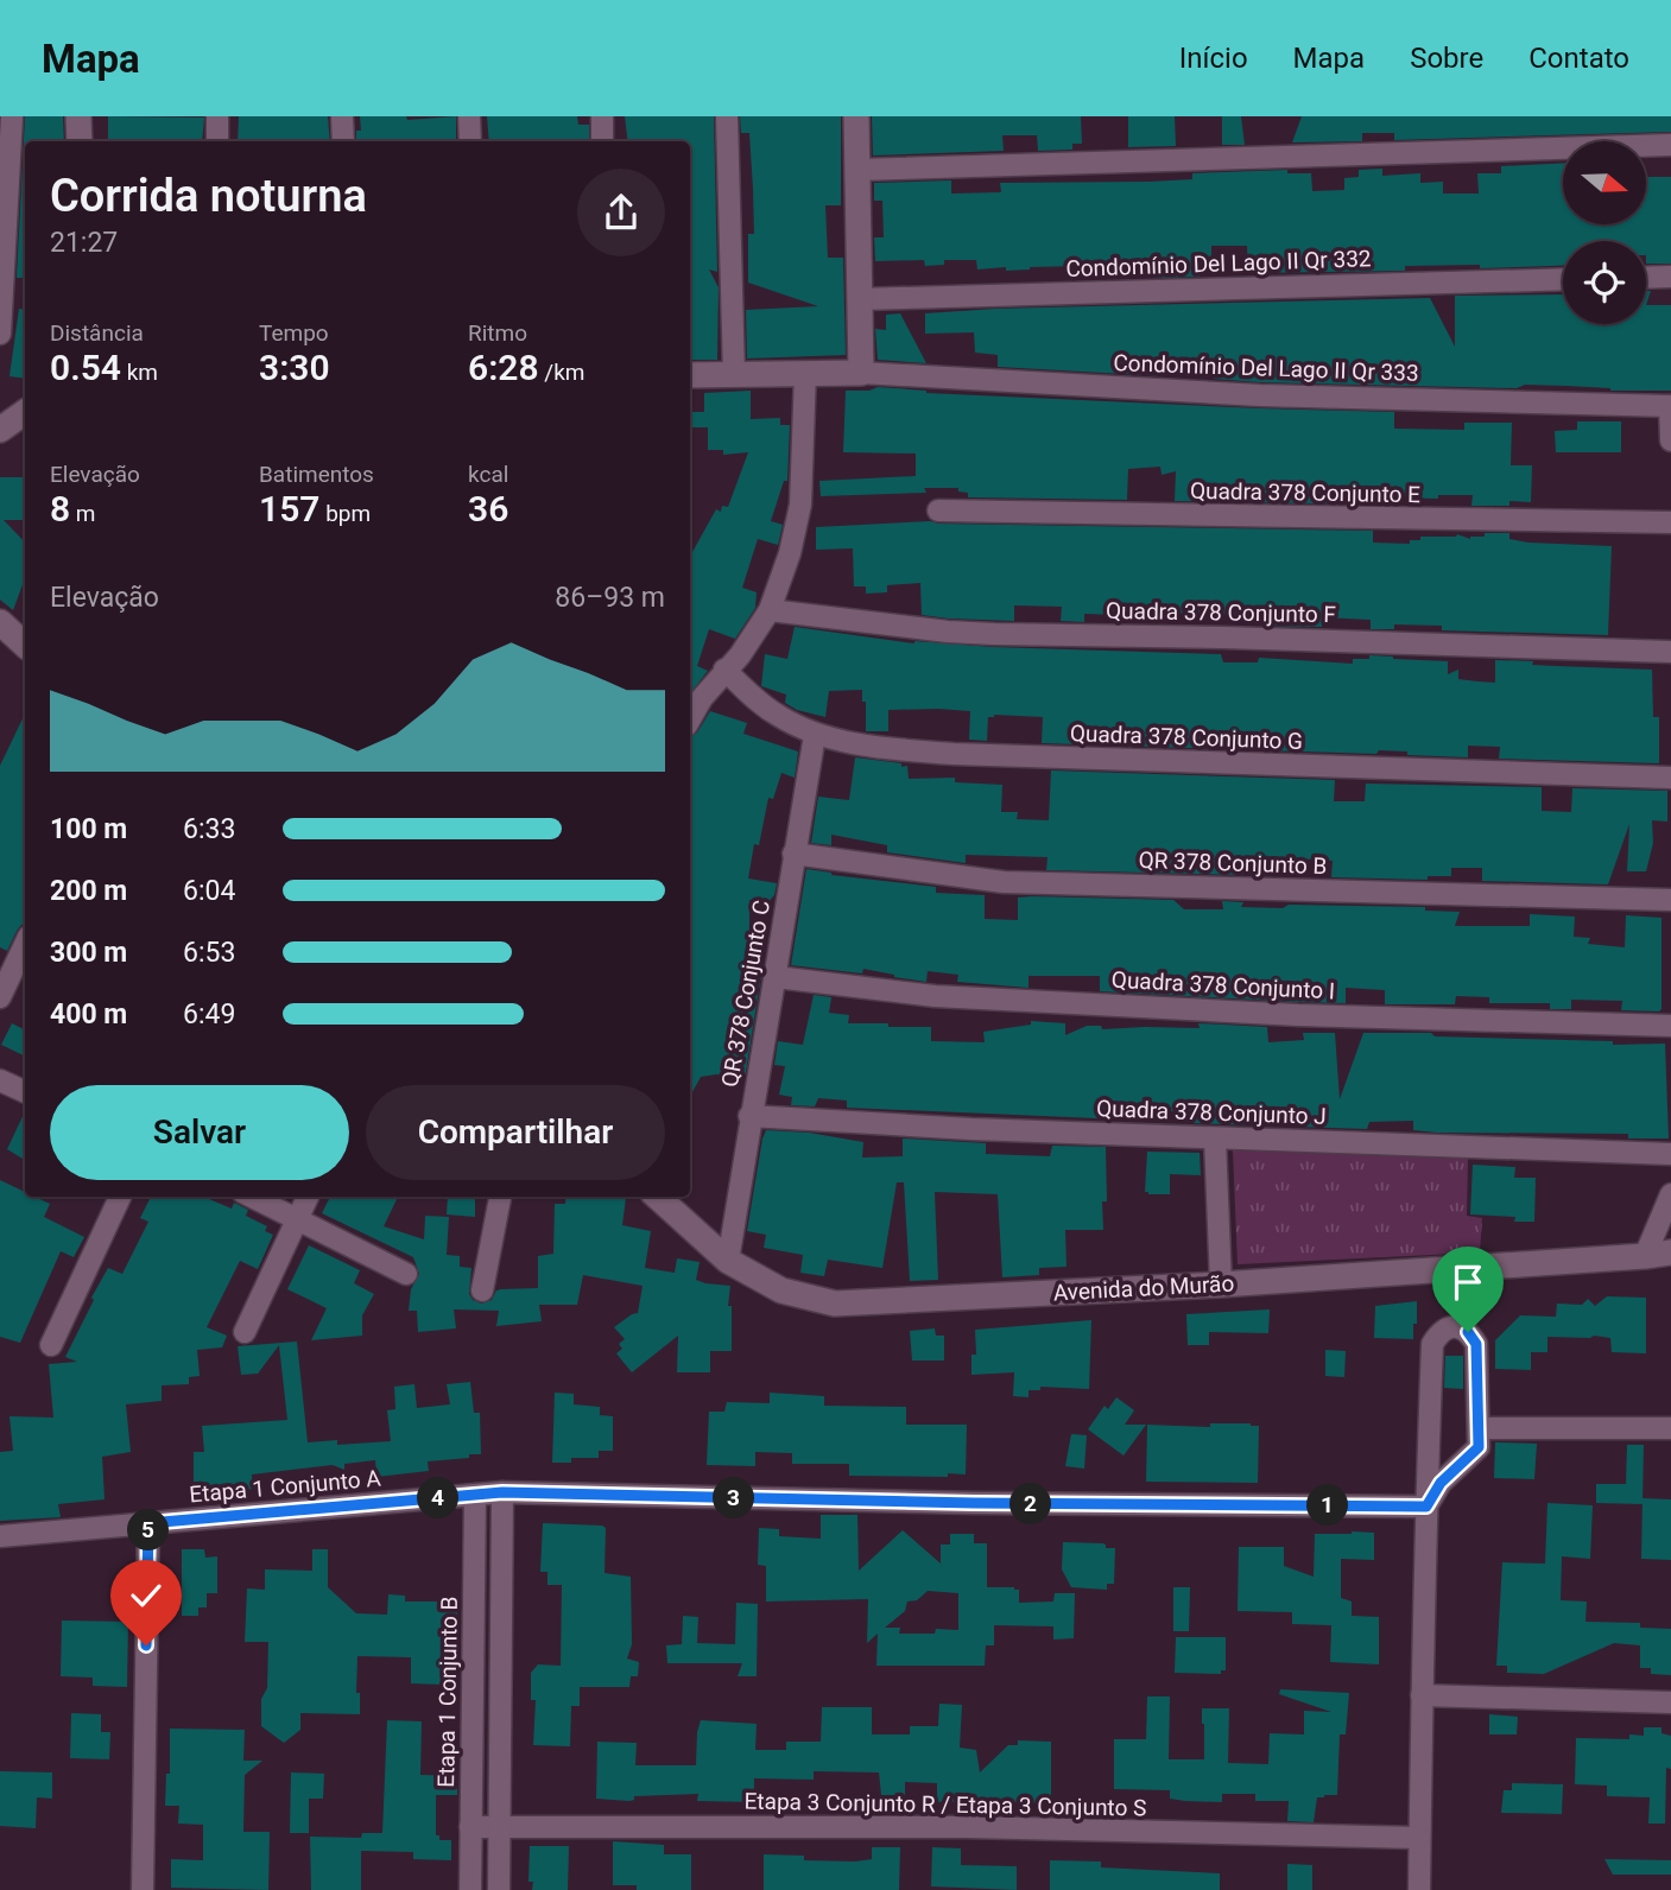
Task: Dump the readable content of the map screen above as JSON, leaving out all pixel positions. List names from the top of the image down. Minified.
{"streets":{"street":["Condomínio Del Lago II Qr 332","Condomínio Del Lago II Qr 333","Quadra 378 Conjunto E","Quadra 378 Conjunto F","Quadra 378 Conjunto G","QR 378 Conjunto B","Quadra 378 Conjunto I","QR 378 Conjunto C","Quadra 378 Conjunto J","Avenida do Murão","Etapa 1 Conjunto A","Etapa 1 Conjunto B","Etapa 3 Conjunto R / Etapa 3 Conjunto S"]},"crossings":[["Quadra 378 Conjunto G","QR 378 Conjunto C"],["QR 378 Conjunto B","QR 378 Conjunto C"],["Quadra 378 Conjunto I","QR 378 Conjunto C"],["QR 378 Conjunto C","Quadra 378 Conjunto J"],["QR 378 Conjunto C","Avenida do Murão"],["Etapa 1 Conjunto A","Etapa 1 Conjunto B"],["Etapa 1 Conjunto B","Etapa 3 Conjunto R / Etapa 3 Conjunto S"]],"north":"right","page":{"header":"Mapa","nav":["Início","Mapa","Sobre","Contato"],"heading":["Corrida noturna","21:27"],"stats":[["Distância","0.54 km"],["Tempo","3:30"],["Ritmo","6:28 /km"],["Elevação","8 m"],["Batimentos","157 bpm"],["kcal","36"]],"chart":["Elevação","86–93 m"],"list":[{"name":"100 m","note":"6:33"},{"name":"200 m","note":"6:04"},{"name":"300 m","note":"6:53"},{"name":"400 m","note":"6:49"}],"buttons":["Salvar","Compartilhar"],"pins":["3","4","2","1","5"]}}
